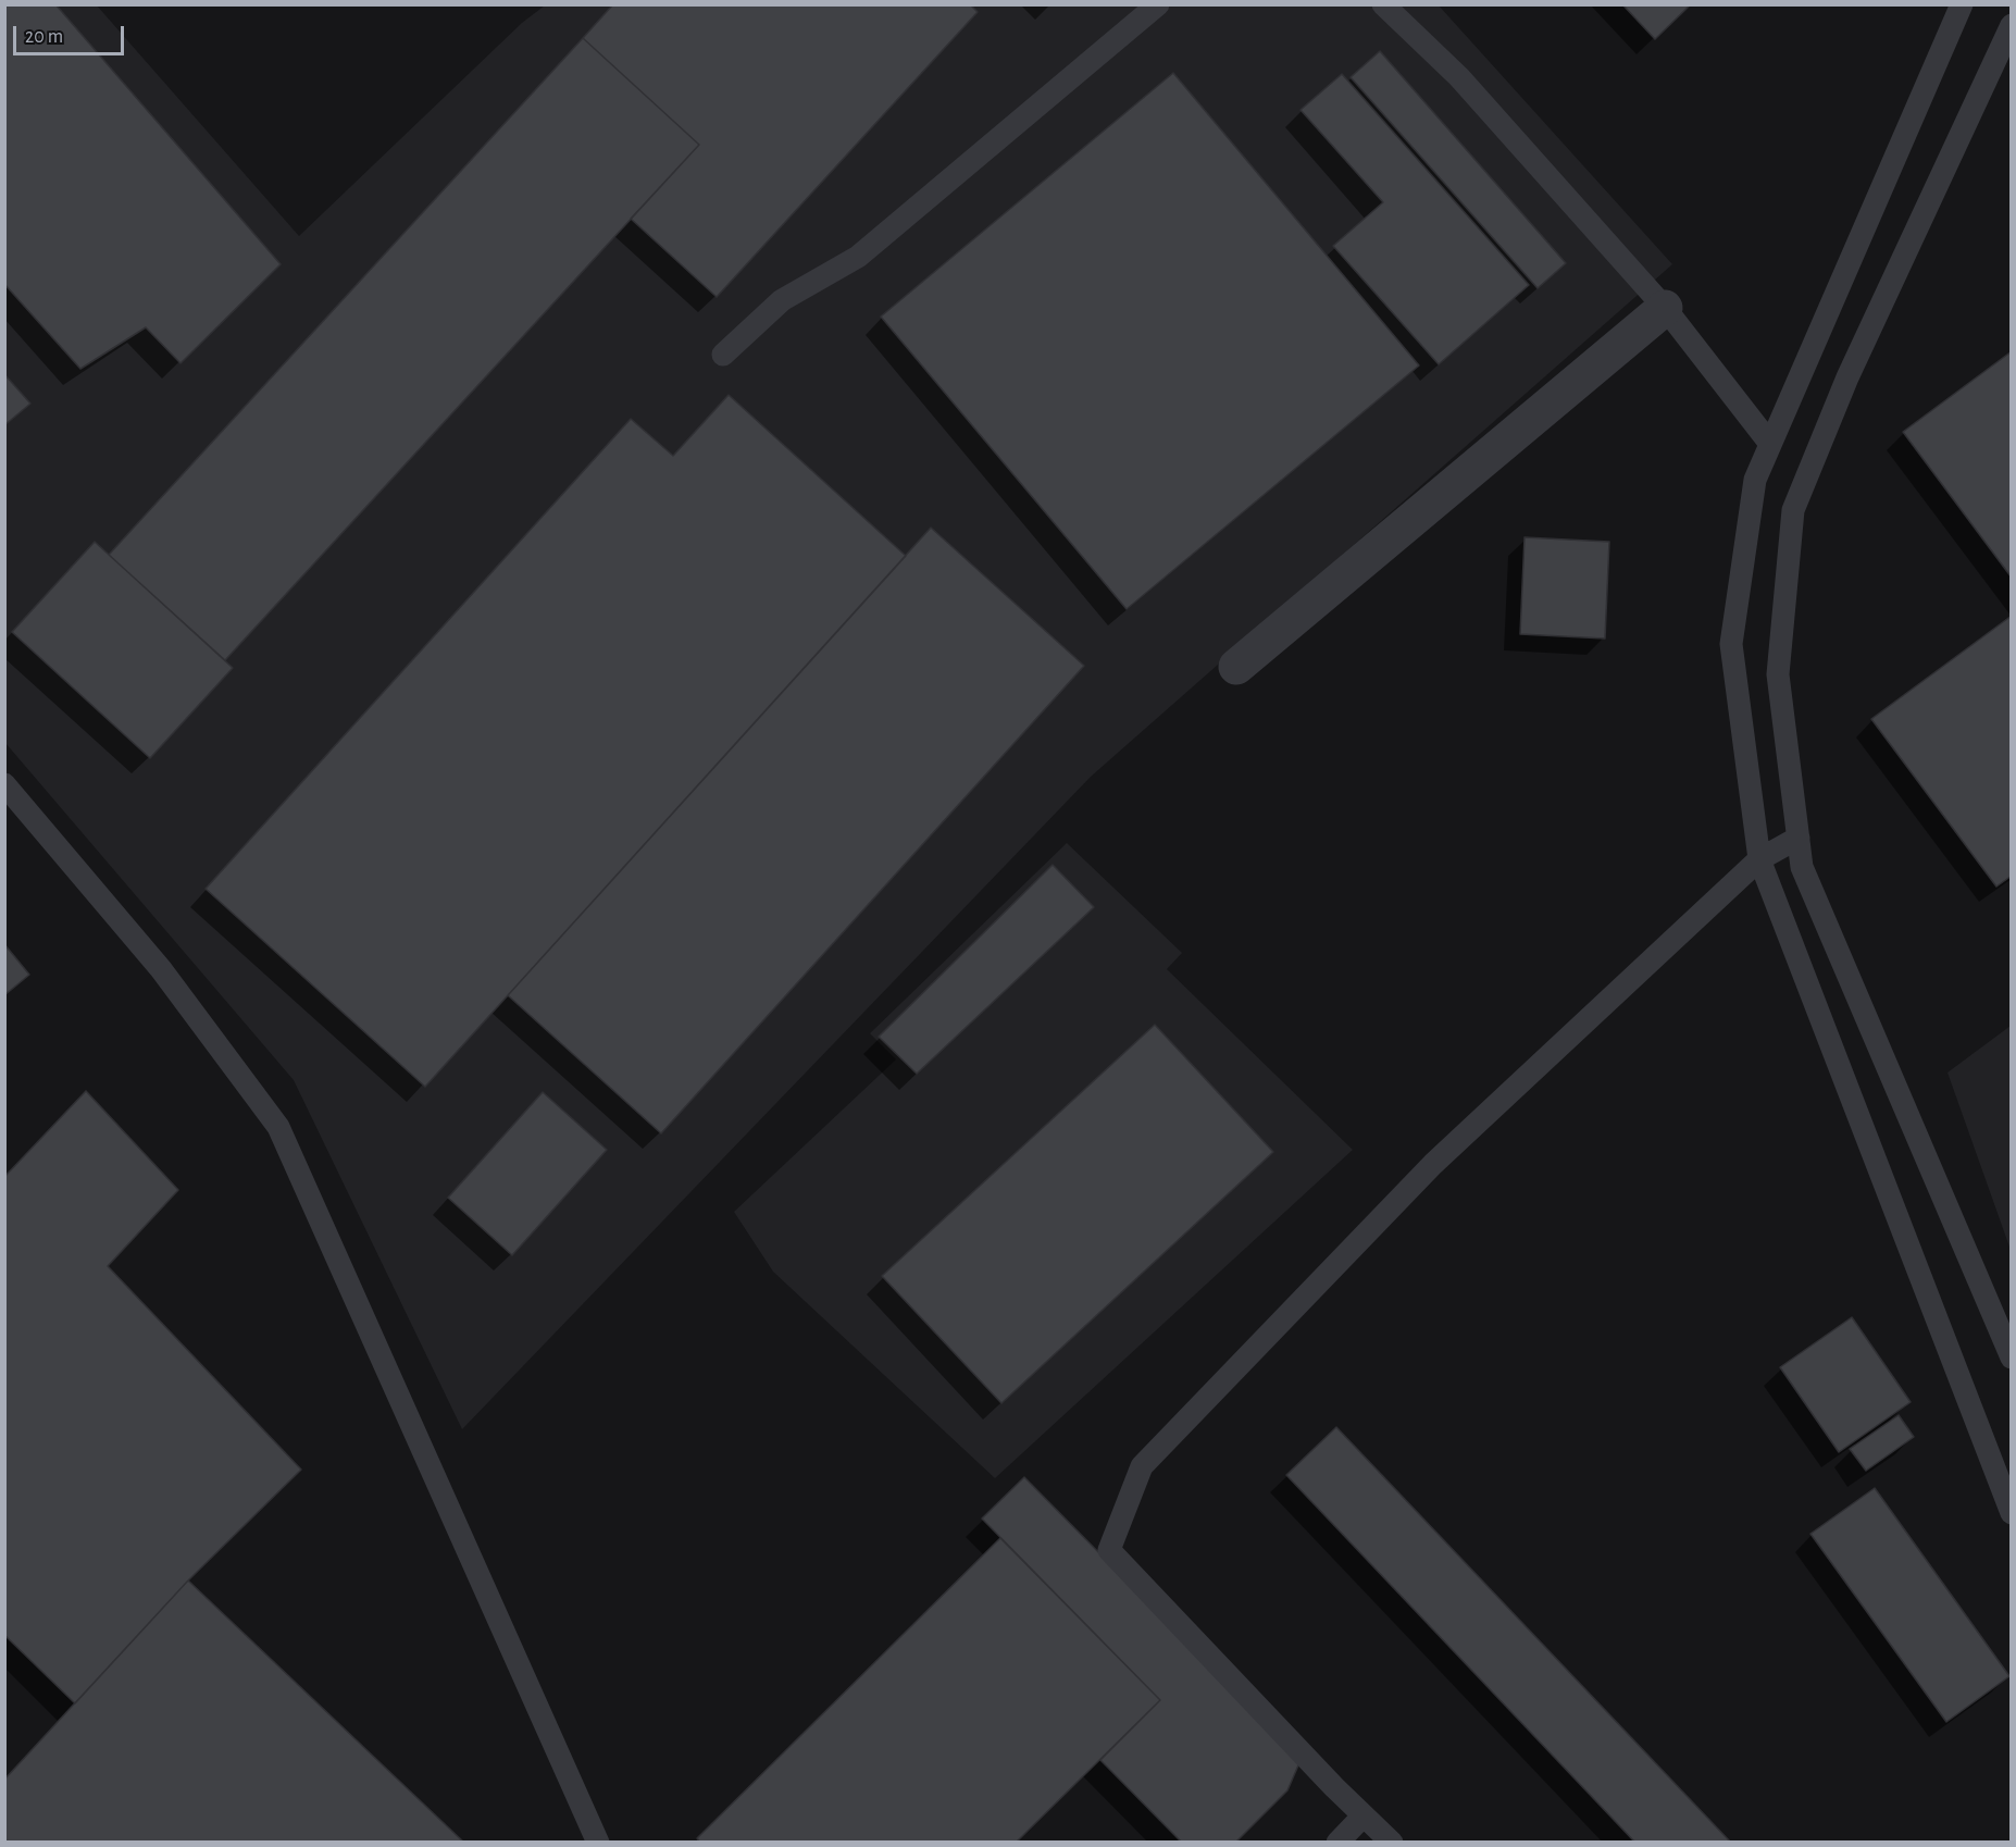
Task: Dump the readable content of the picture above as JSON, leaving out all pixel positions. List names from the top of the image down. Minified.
{"scale_bar":"20 m"}
